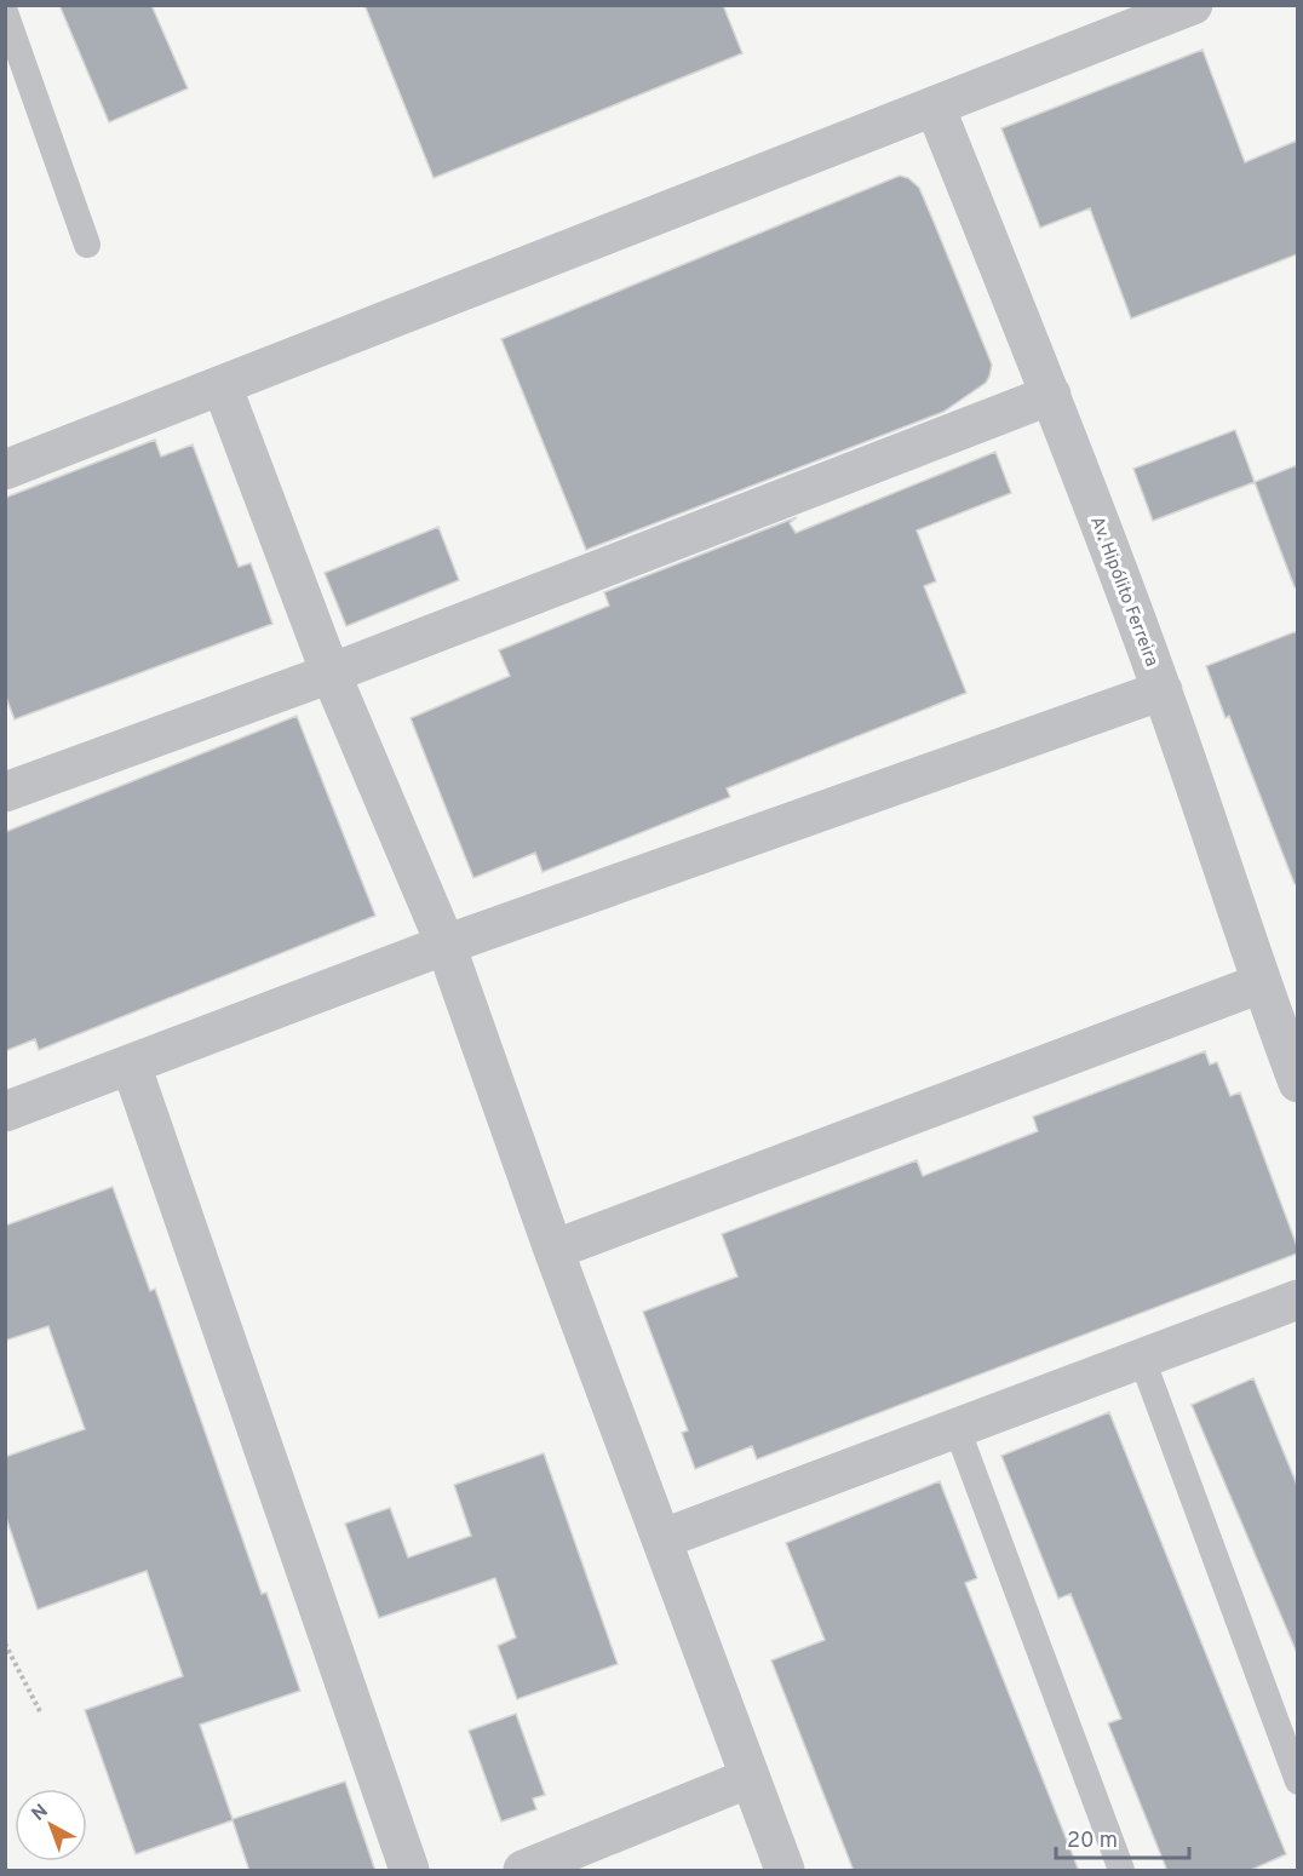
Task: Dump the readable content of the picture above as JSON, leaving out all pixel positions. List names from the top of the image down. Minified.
{"streets":{"street":["Av. Hipólito Ferreira"]},"scale_bar":"20 m","north":"top left"}
